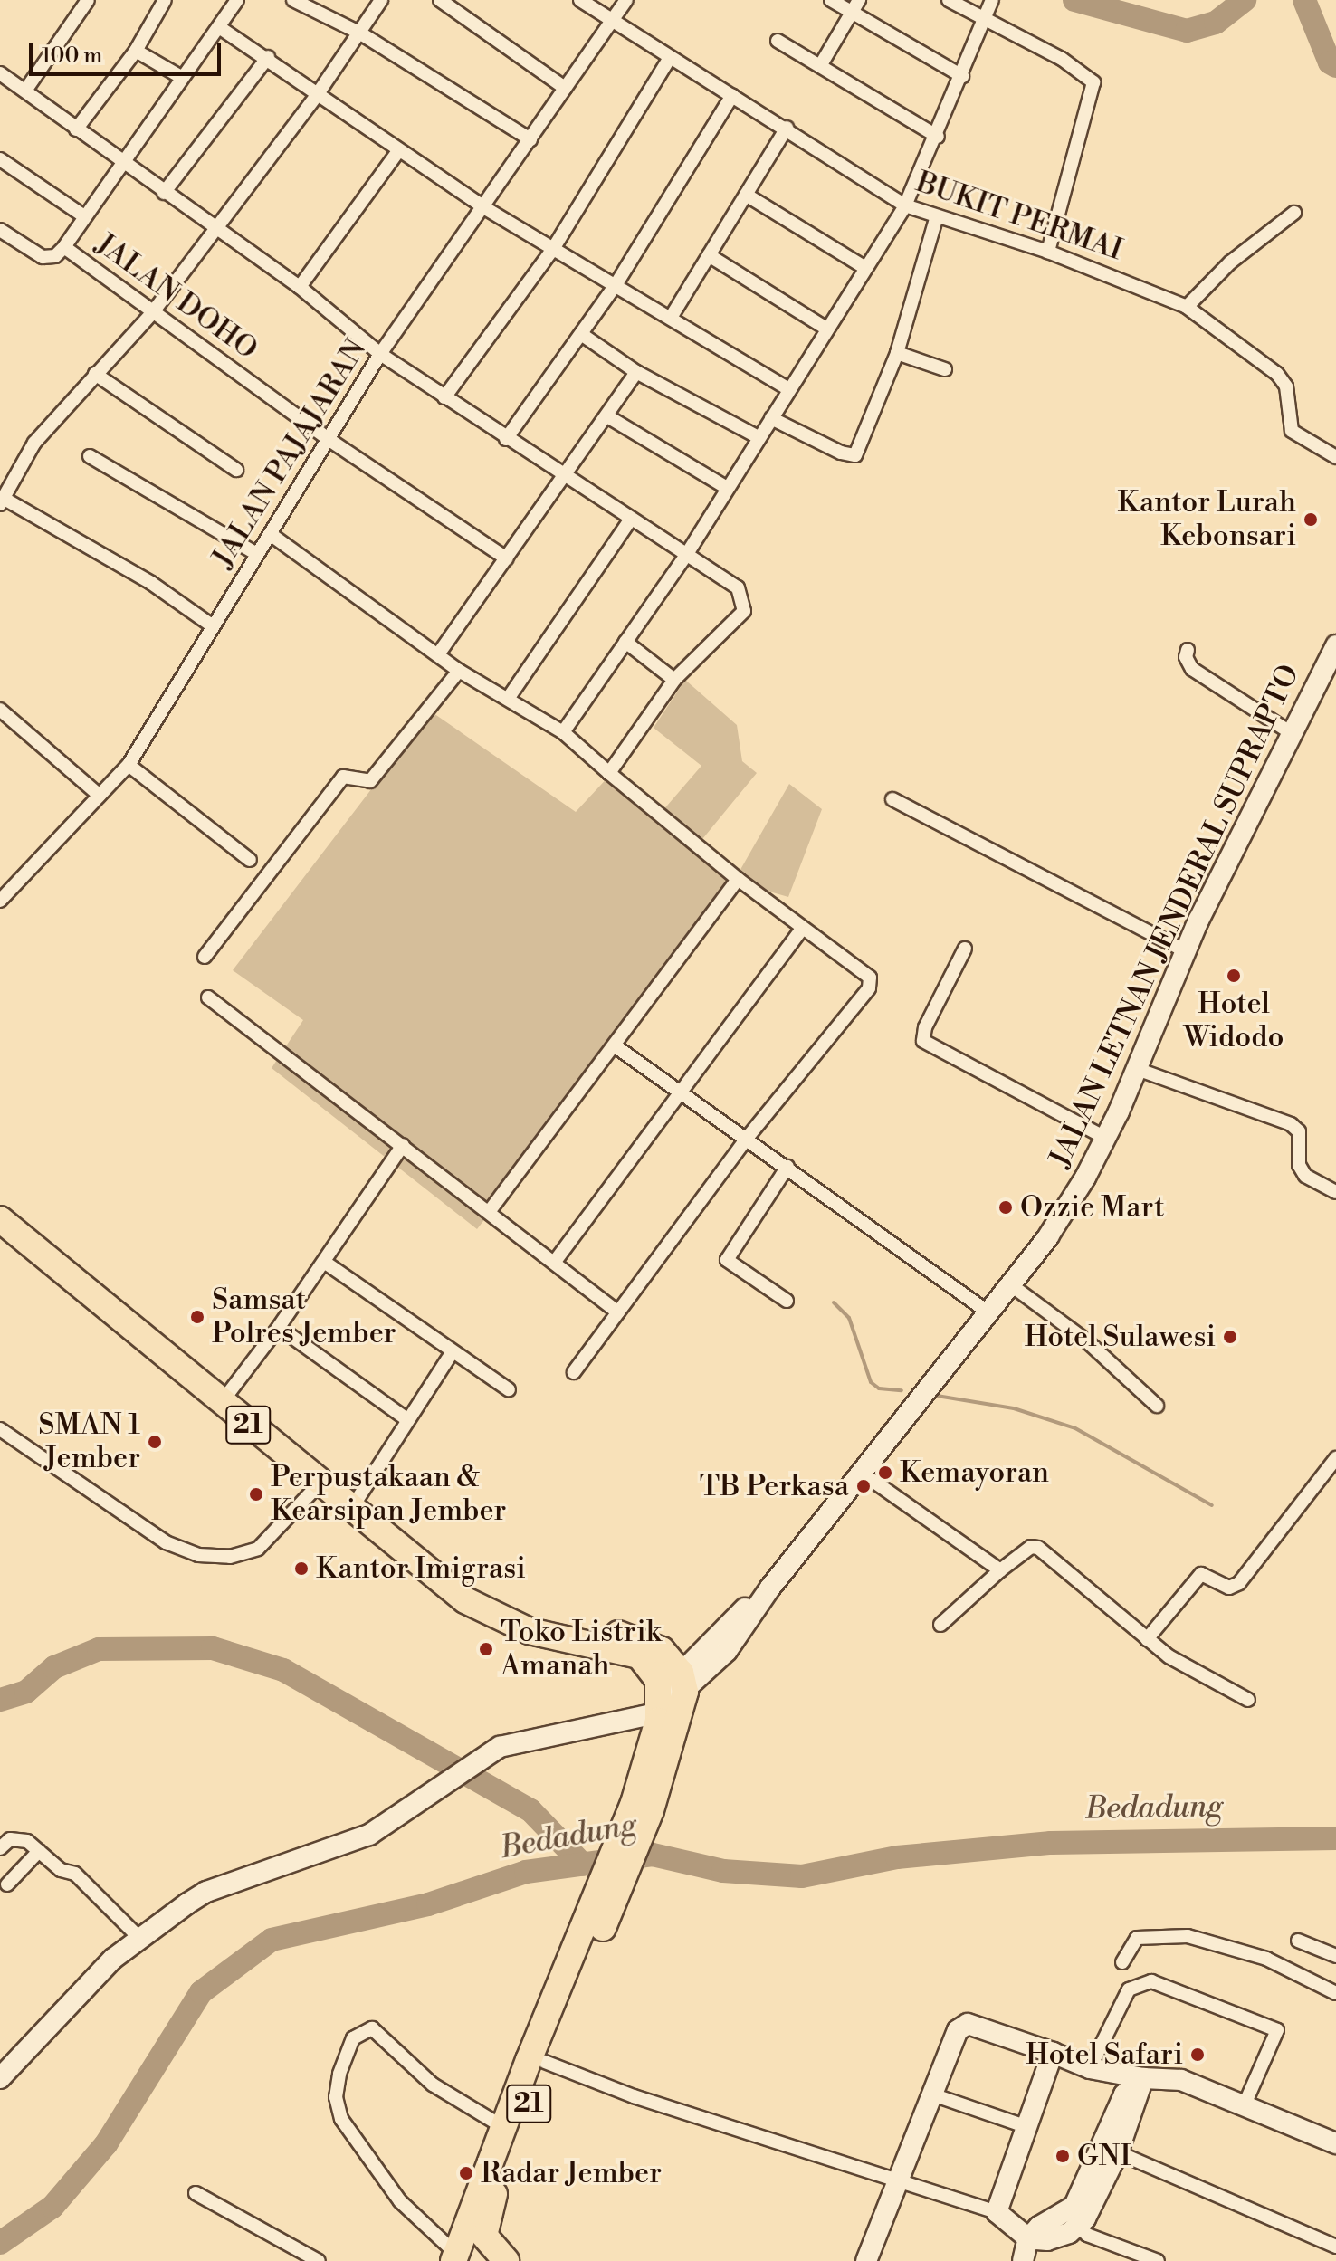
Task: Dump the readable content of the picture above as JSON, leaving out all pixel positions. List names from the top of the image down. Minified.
{"streets":{"highway":["21"],"main road":["JALAN LETNAN JENDERAL SUPRAPTO"],"street":["BUKIT PERMAI","JALAN DOHO","JALAN PAJAJARAN"]},"crossings":[["BUKIT PERMAI","JALAN PAJAJARAN"],["JALAN DOHO","JALAN PAJAJARAN"],["JALAN LETNAN JENDERAL SUPRAPTO","21"]],"water":["Bedadung"],"places":["Kantor Lurah Kebonsari","Hotel Widodo","Ozzie Mart","Samsat Polres Jember","Hotel Sulawesi","SMAN 1 Jember","Kemayoran","TB Perkasa","Perpustakaan & Kearsipan Jember","Kantor Imigrasi","Toko Listrik Amanah","Hotel Safari","GNI","Radar Jember"],"scale_bar":"100 m"}
